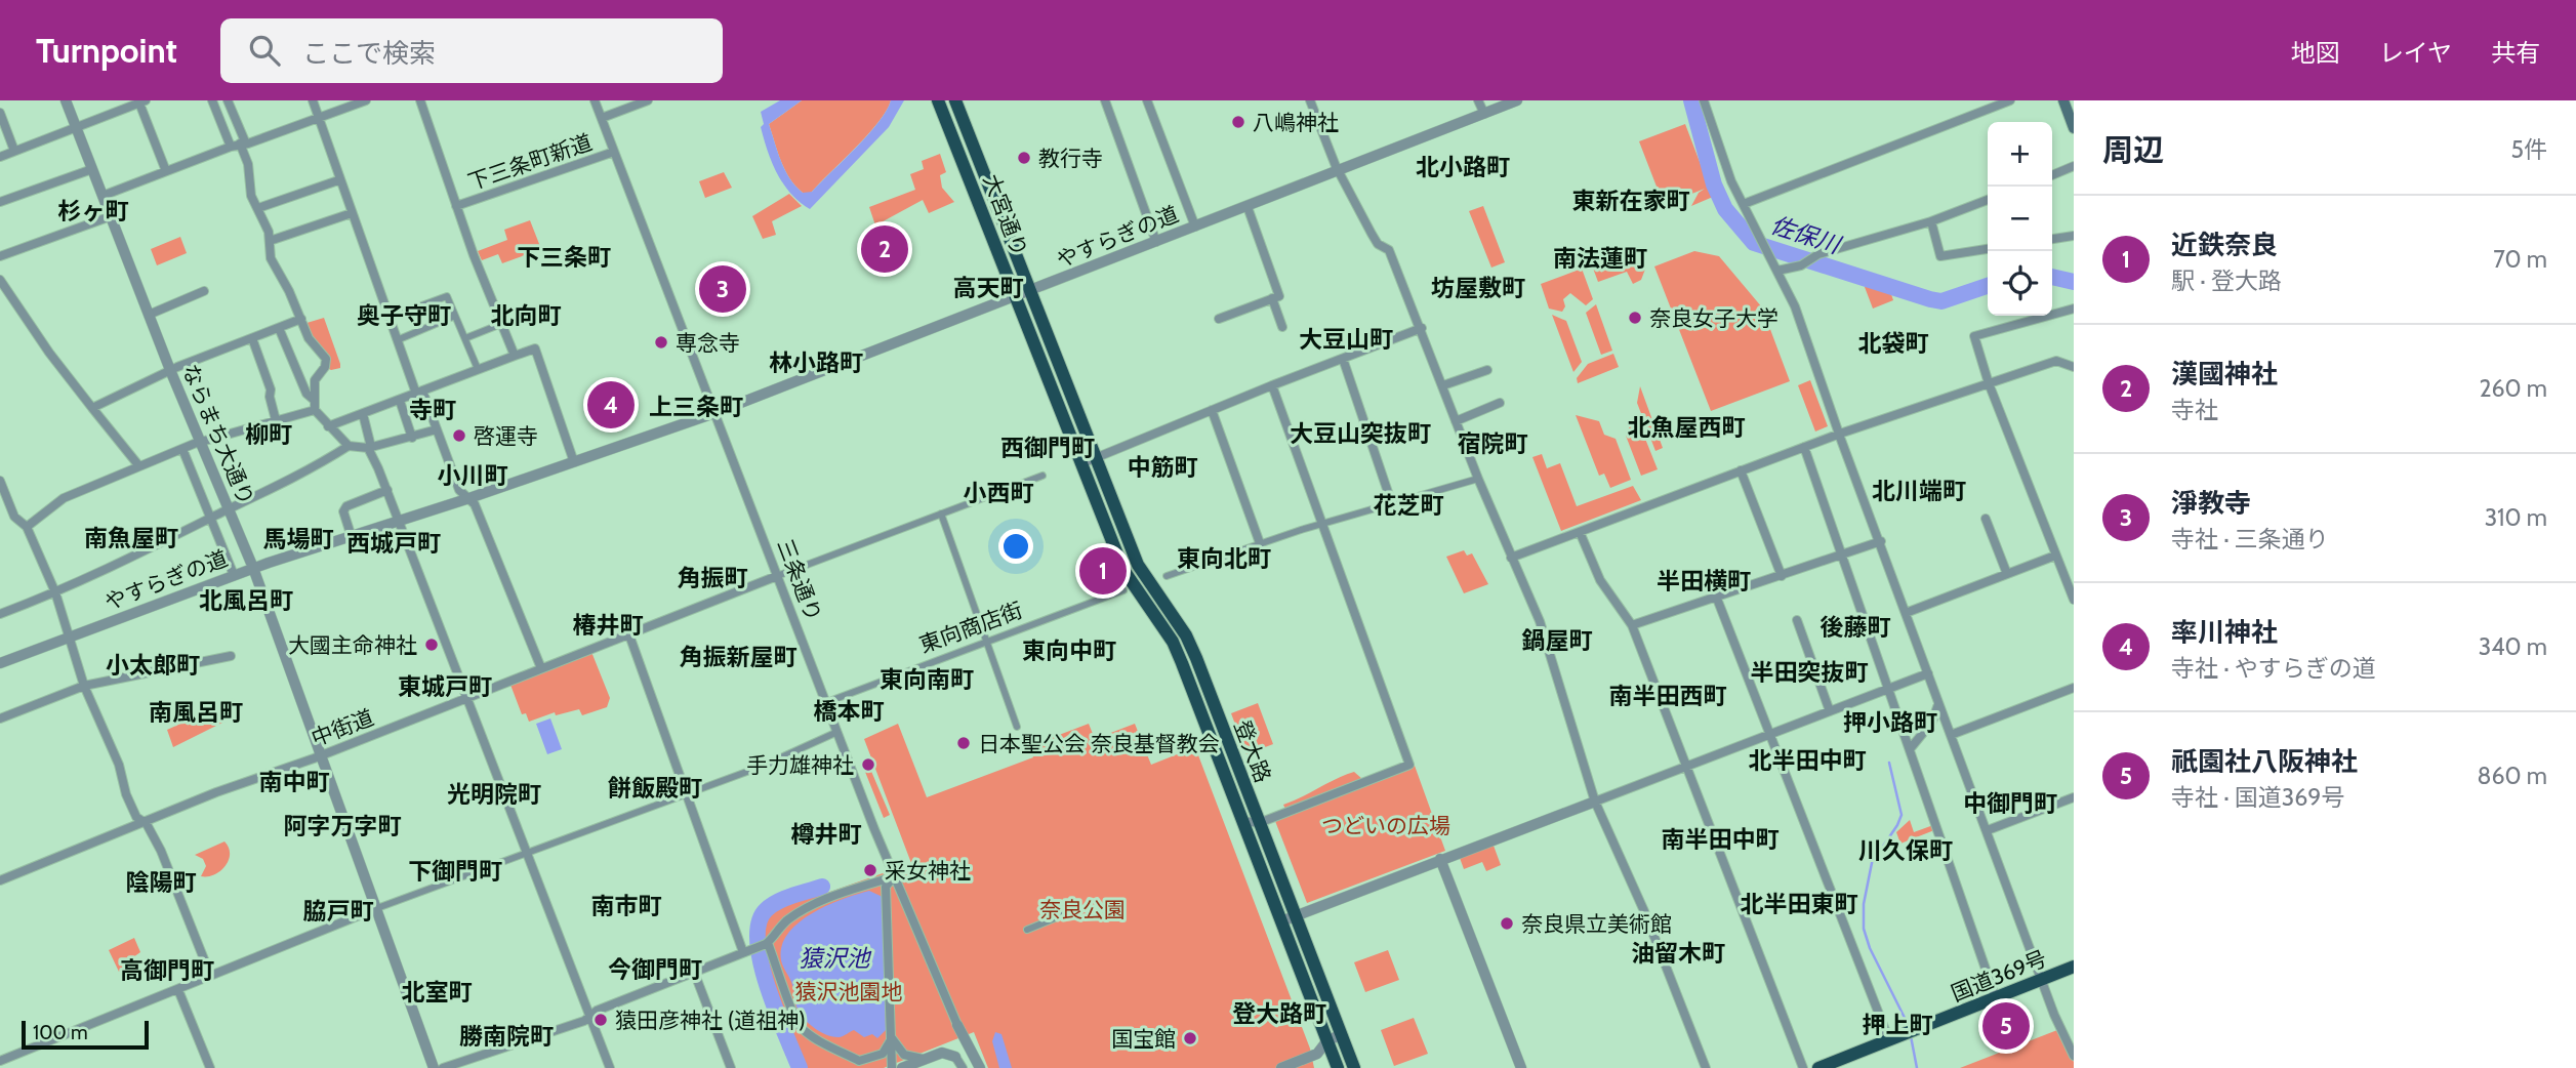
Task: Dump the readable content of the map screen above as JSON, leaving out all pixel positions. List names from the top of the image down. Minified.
{"streets":{"highway":["大宮通り","登大路","国道369号"],"street":["下三条町新道","やすらぎの道","ならまち大通り","三条通り","東向商店街","中街道"]},"crossings":[["下三条町新道","三条通り"],["大宮通り","やすらぎの道"],["大宮通り","登大路"],["やすらぎの道","ならまち大通り"],["やすらぎの道","三条通り"],["ならまち大通り","中街道"],["三条通り","中街道"]],"districts":["北小路町","東新在家町","杉ヶ町","下三条町","南法蓮町","高天町","坊屋敷町","奥子守町","北向町","大豆山町","北袋町","林小路町","上三条町","寺町","北魚屋西町","大豆山突抜町","柳町","宿院町","西御門町","中筋町","小川町","北川端町","小西町","花芝町","南魚屋町","馬場町","西城戸町","東向北町","角振町","半田横町","北風呂町","椿井町","後藤町","鍋屋町","東向中町","角振新屋町","小太郎町","半田突抜町","東向南町","東城戸町","南半田西町","橋本町","南風呂町","押小路町","北半田中町","南中町","餅飯殿町","光明院町","中御門町","阿字万字町","樽井町","南半田中町","川久保町","下御門町","陰陽町","北半田東町","南市町","脇戸町","油留木町","今御門町","高御門町","北室町","登大路町","押上町","勝南院町"],"water":["佐保川","猿沢池"],"parks":["つどいの広場","奈良公園","猿沢池園地"],"places":["八嶋神社","教行寺","奈良女子大学","専念寺","啓運寺","大國主命神社","日本聖公会 奈良基督教会","手力雄神社","采女神社","奈良県立美術館","猿田彦神社 (道祖神)","国宝館"],"scale_bar":"100 m","page":{"header":"Turnpoint","search":"ここで検索","nav":["地図","レイヤ","共有"],"heading":["周辺","5件"],"map_buttons":["+","−"],"list":[{"mark":"1","name":"近鉄奈良","note":"駅 · 登大路","value":"70 m"},{"mark":"2","name":"漢國神社","note":"寺社","value":"260 m"},{"mark":"3","name":"淨教寺","note":"寺社 · 三条通り","value":"310 m"},{"mark":"4","name":"率川神社","note":"寺社 · やすらぎの道","value":"340 m"},{"mark":"5","name":"祇園社八阪神社","note":"寺社 · 国道369号","value":"860 m"}],"pins":["2","3","4","1","5"],"scale":"100 m"}}
